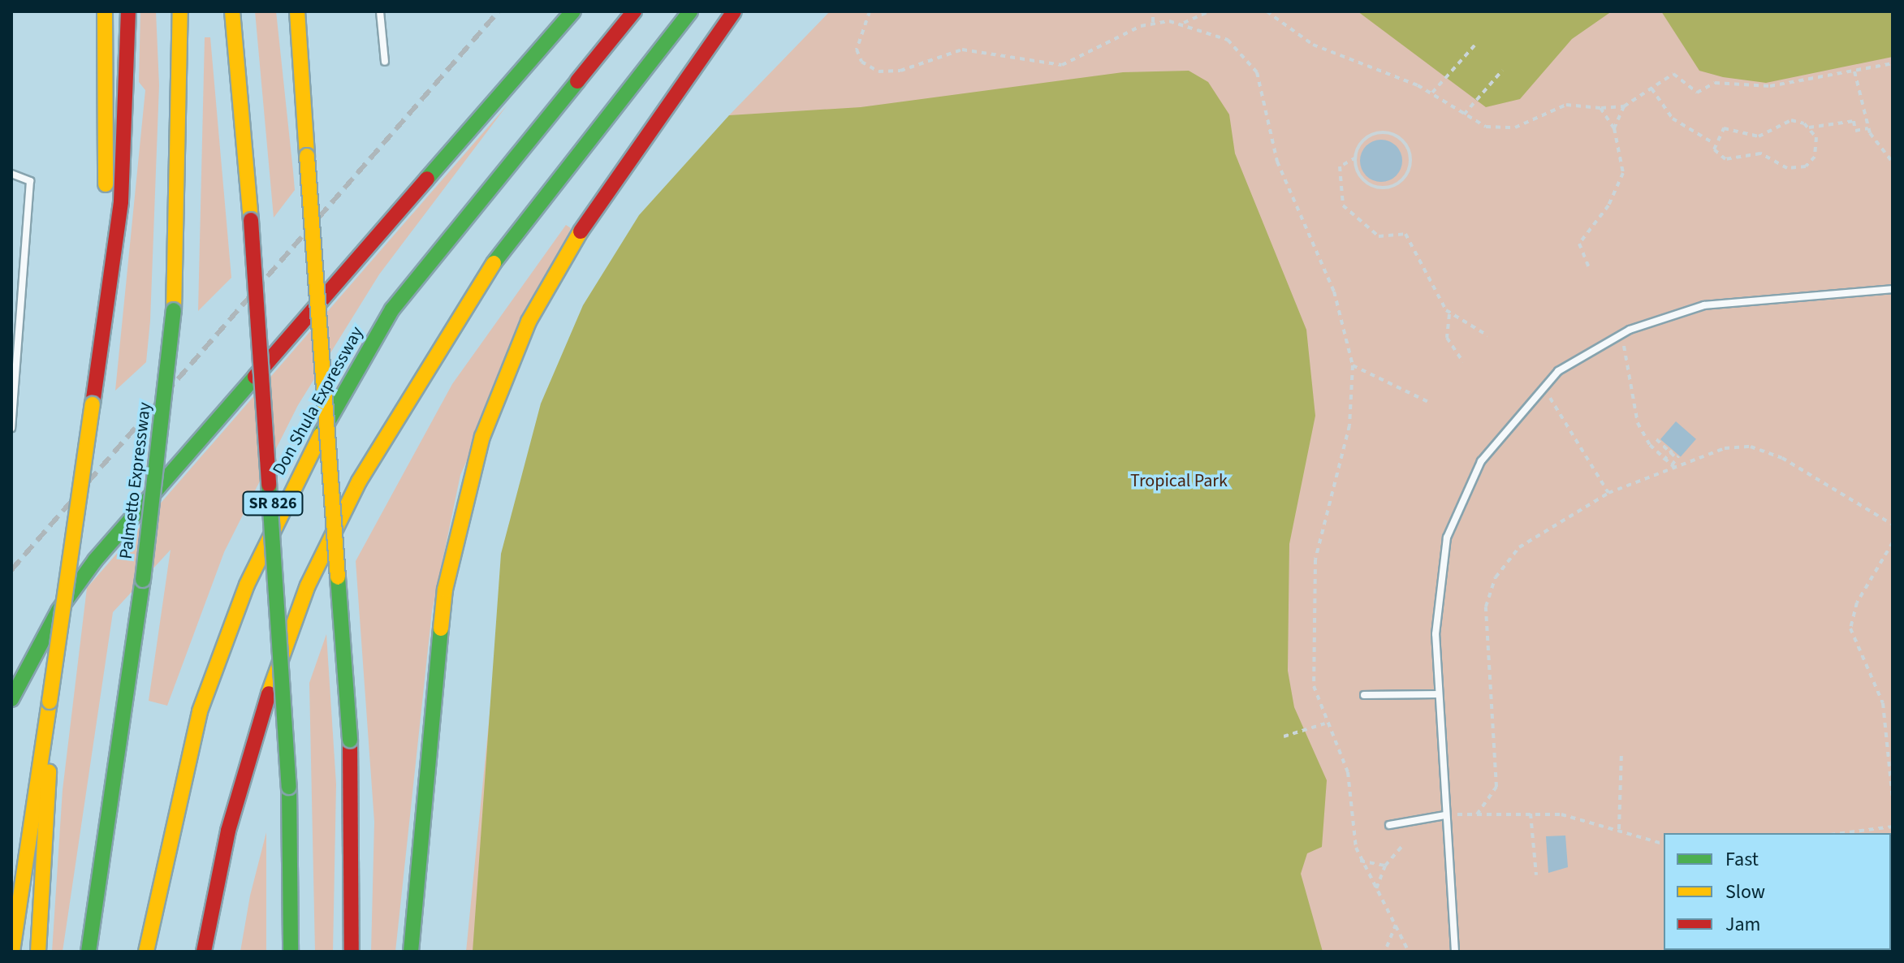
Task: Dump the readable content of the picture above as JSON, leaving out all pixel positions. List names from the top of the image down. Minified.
{"streets":{"highway":["Don Shula Expressway","Palmetto Expressway","SR 826"]},"parks":["Tropical Park"],"legend":["Fast","Slow","Jam"]}
